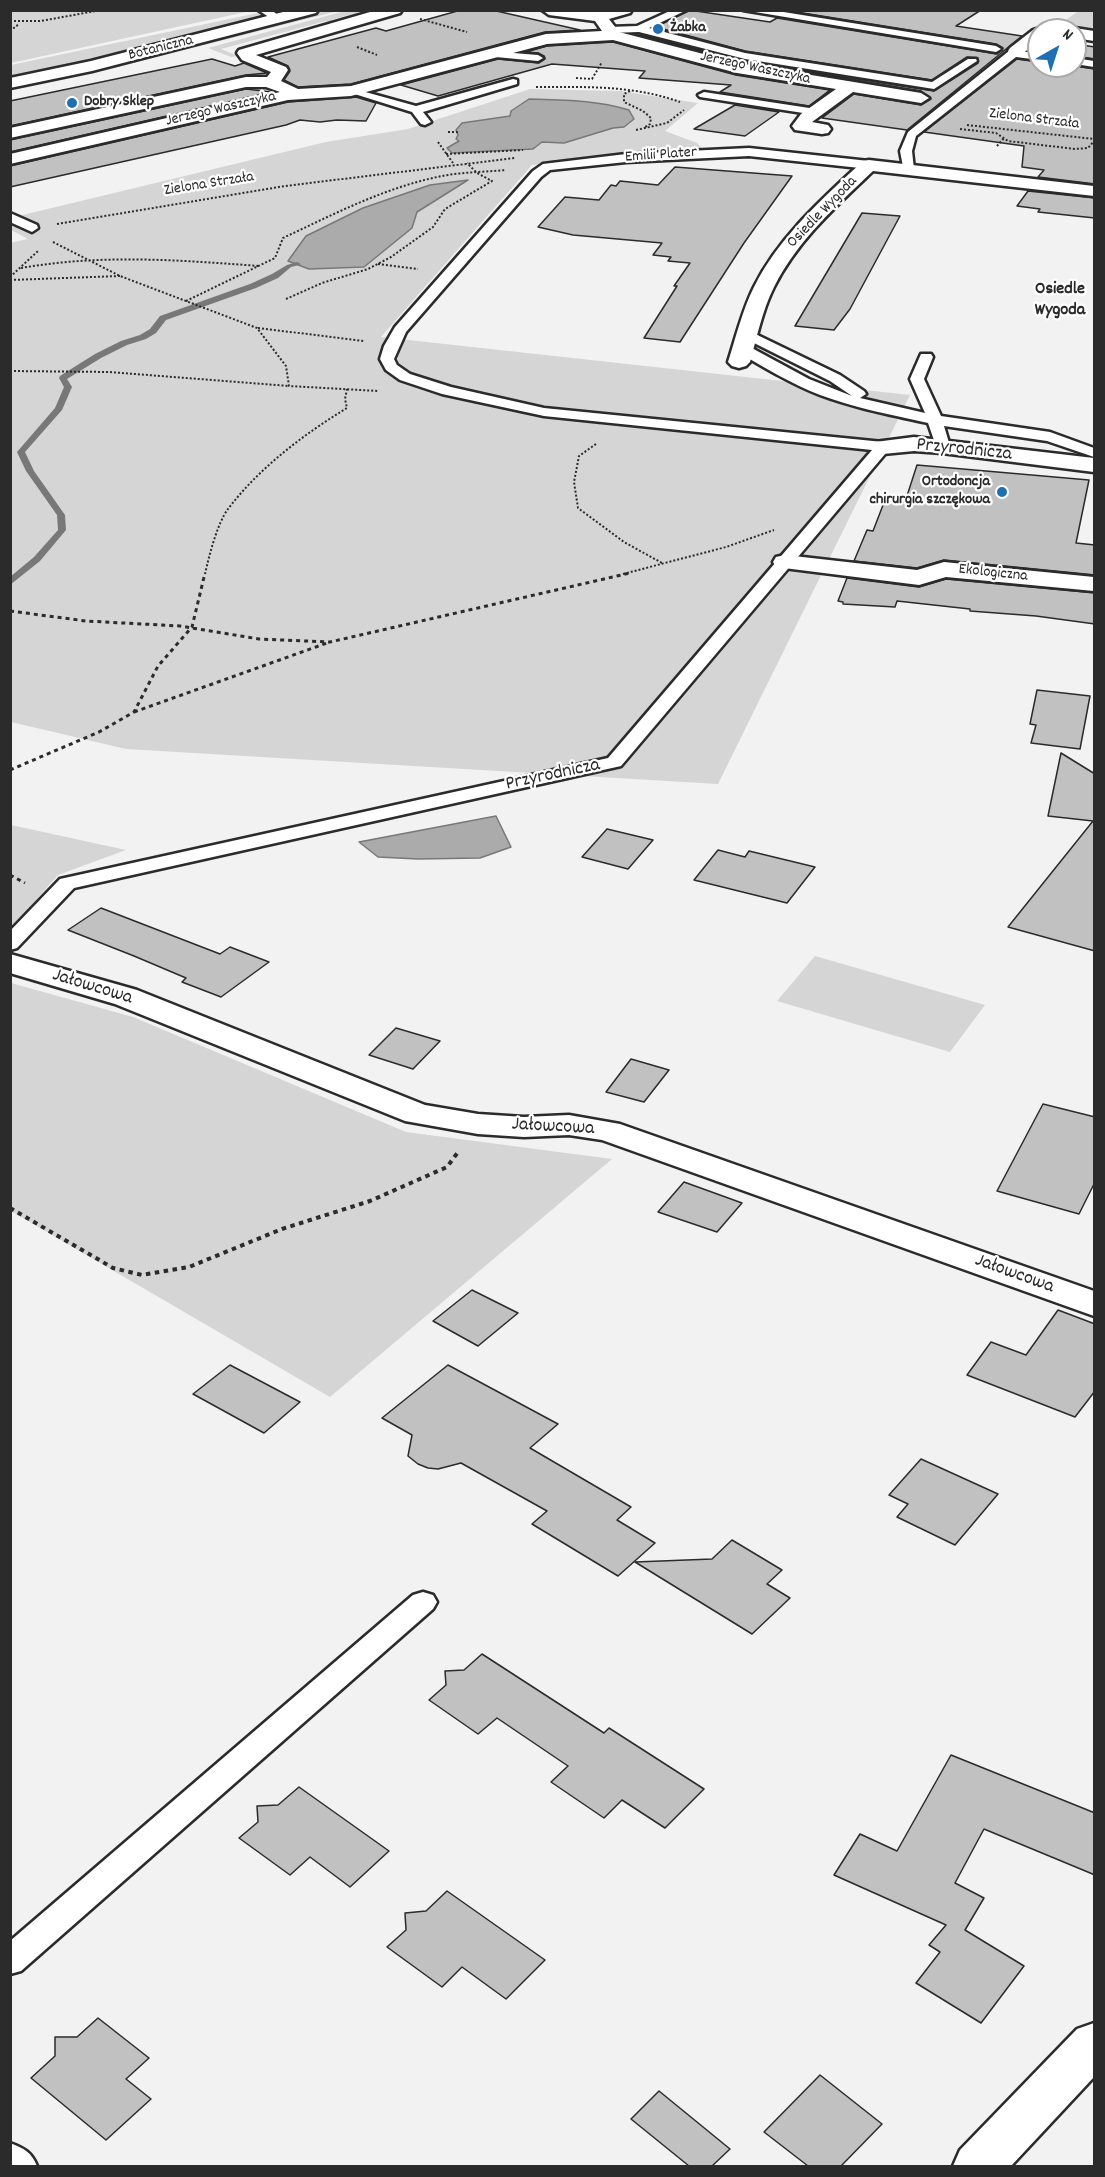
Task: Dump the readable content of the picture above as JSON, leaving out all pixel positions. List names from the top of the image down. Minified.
{"streets":{"street":["Botaniczna","Jerzego Waszczyka","Emilii Plater","Osiedle Wygoda","Przyrodnicza","Ekologiczna","Jałowcowa"],"path":["Zielona Strzała"]},"crossings":[["Emilii Plater","Osiedle Wygoda"],["Przyrodnicza","Ekologiczna"]],"districts":["Osiedle Wygoda"],"places":["Żabka","Dobry Sklep","Ortodoncja chirurgia szczękowa"],"north":"top right"}
